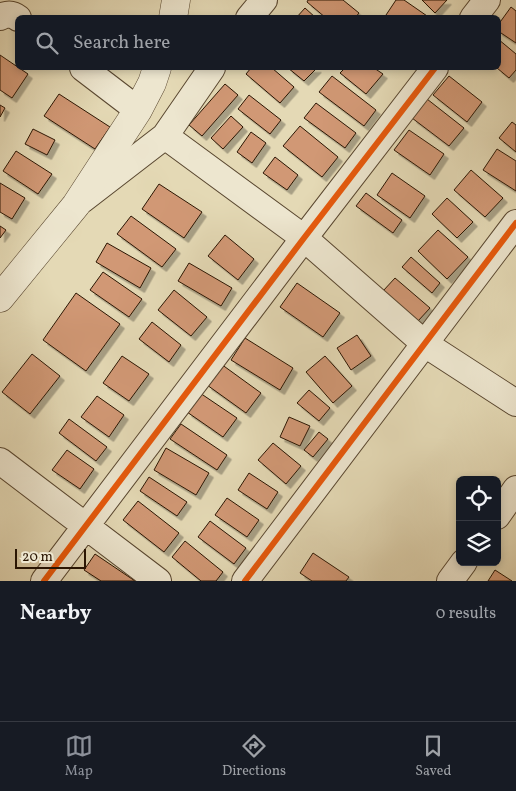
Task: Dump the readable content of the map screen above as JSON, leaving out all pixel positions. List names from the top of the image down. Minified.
{"scale_bar":"20 m","page":{"search":"Search here","scale":"20 m","heading":["Nearby","0 results"],"nav":["Map","Directions","Saved"]}}
